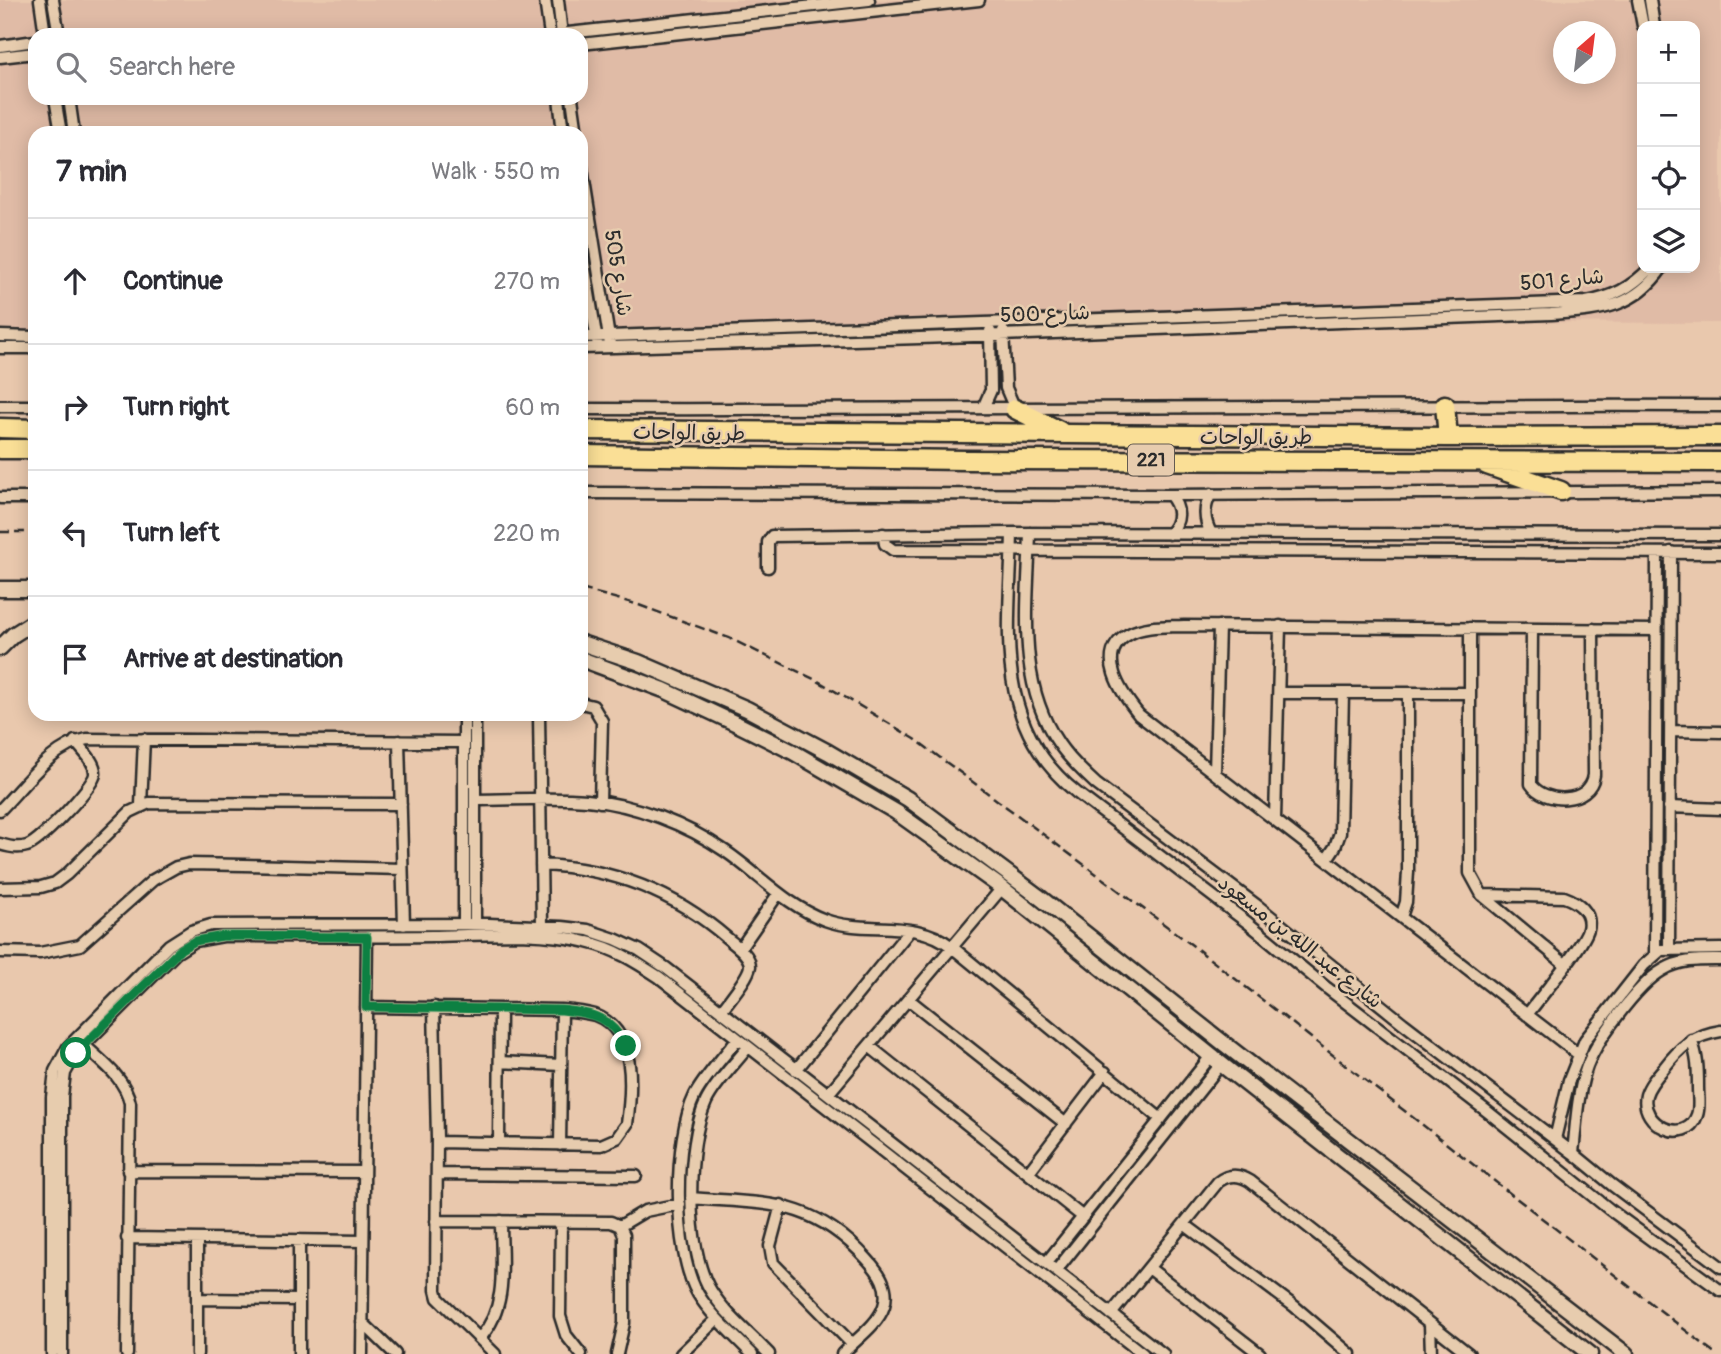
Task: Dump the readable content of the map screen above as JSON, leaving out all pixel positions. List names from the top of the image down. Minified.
{"streets":{"highway":["طريق الواحات","221"],"street":["شارع 505","شارع 501","شارع 500","شارع عبد الله بن مسعود"]},"crossings":[["شارع 505","شارع 500"],["شارع 501","شارع 500"]],"north":"top right","page":{"map_buttons":["+","−"],"search":"Search here","heading":["7 min","Walk · 550 m"],"list":[["Continue","270 m"],["Turn right","60 m"],["Turn left","220 m"],"Arrive at destination"]}}
